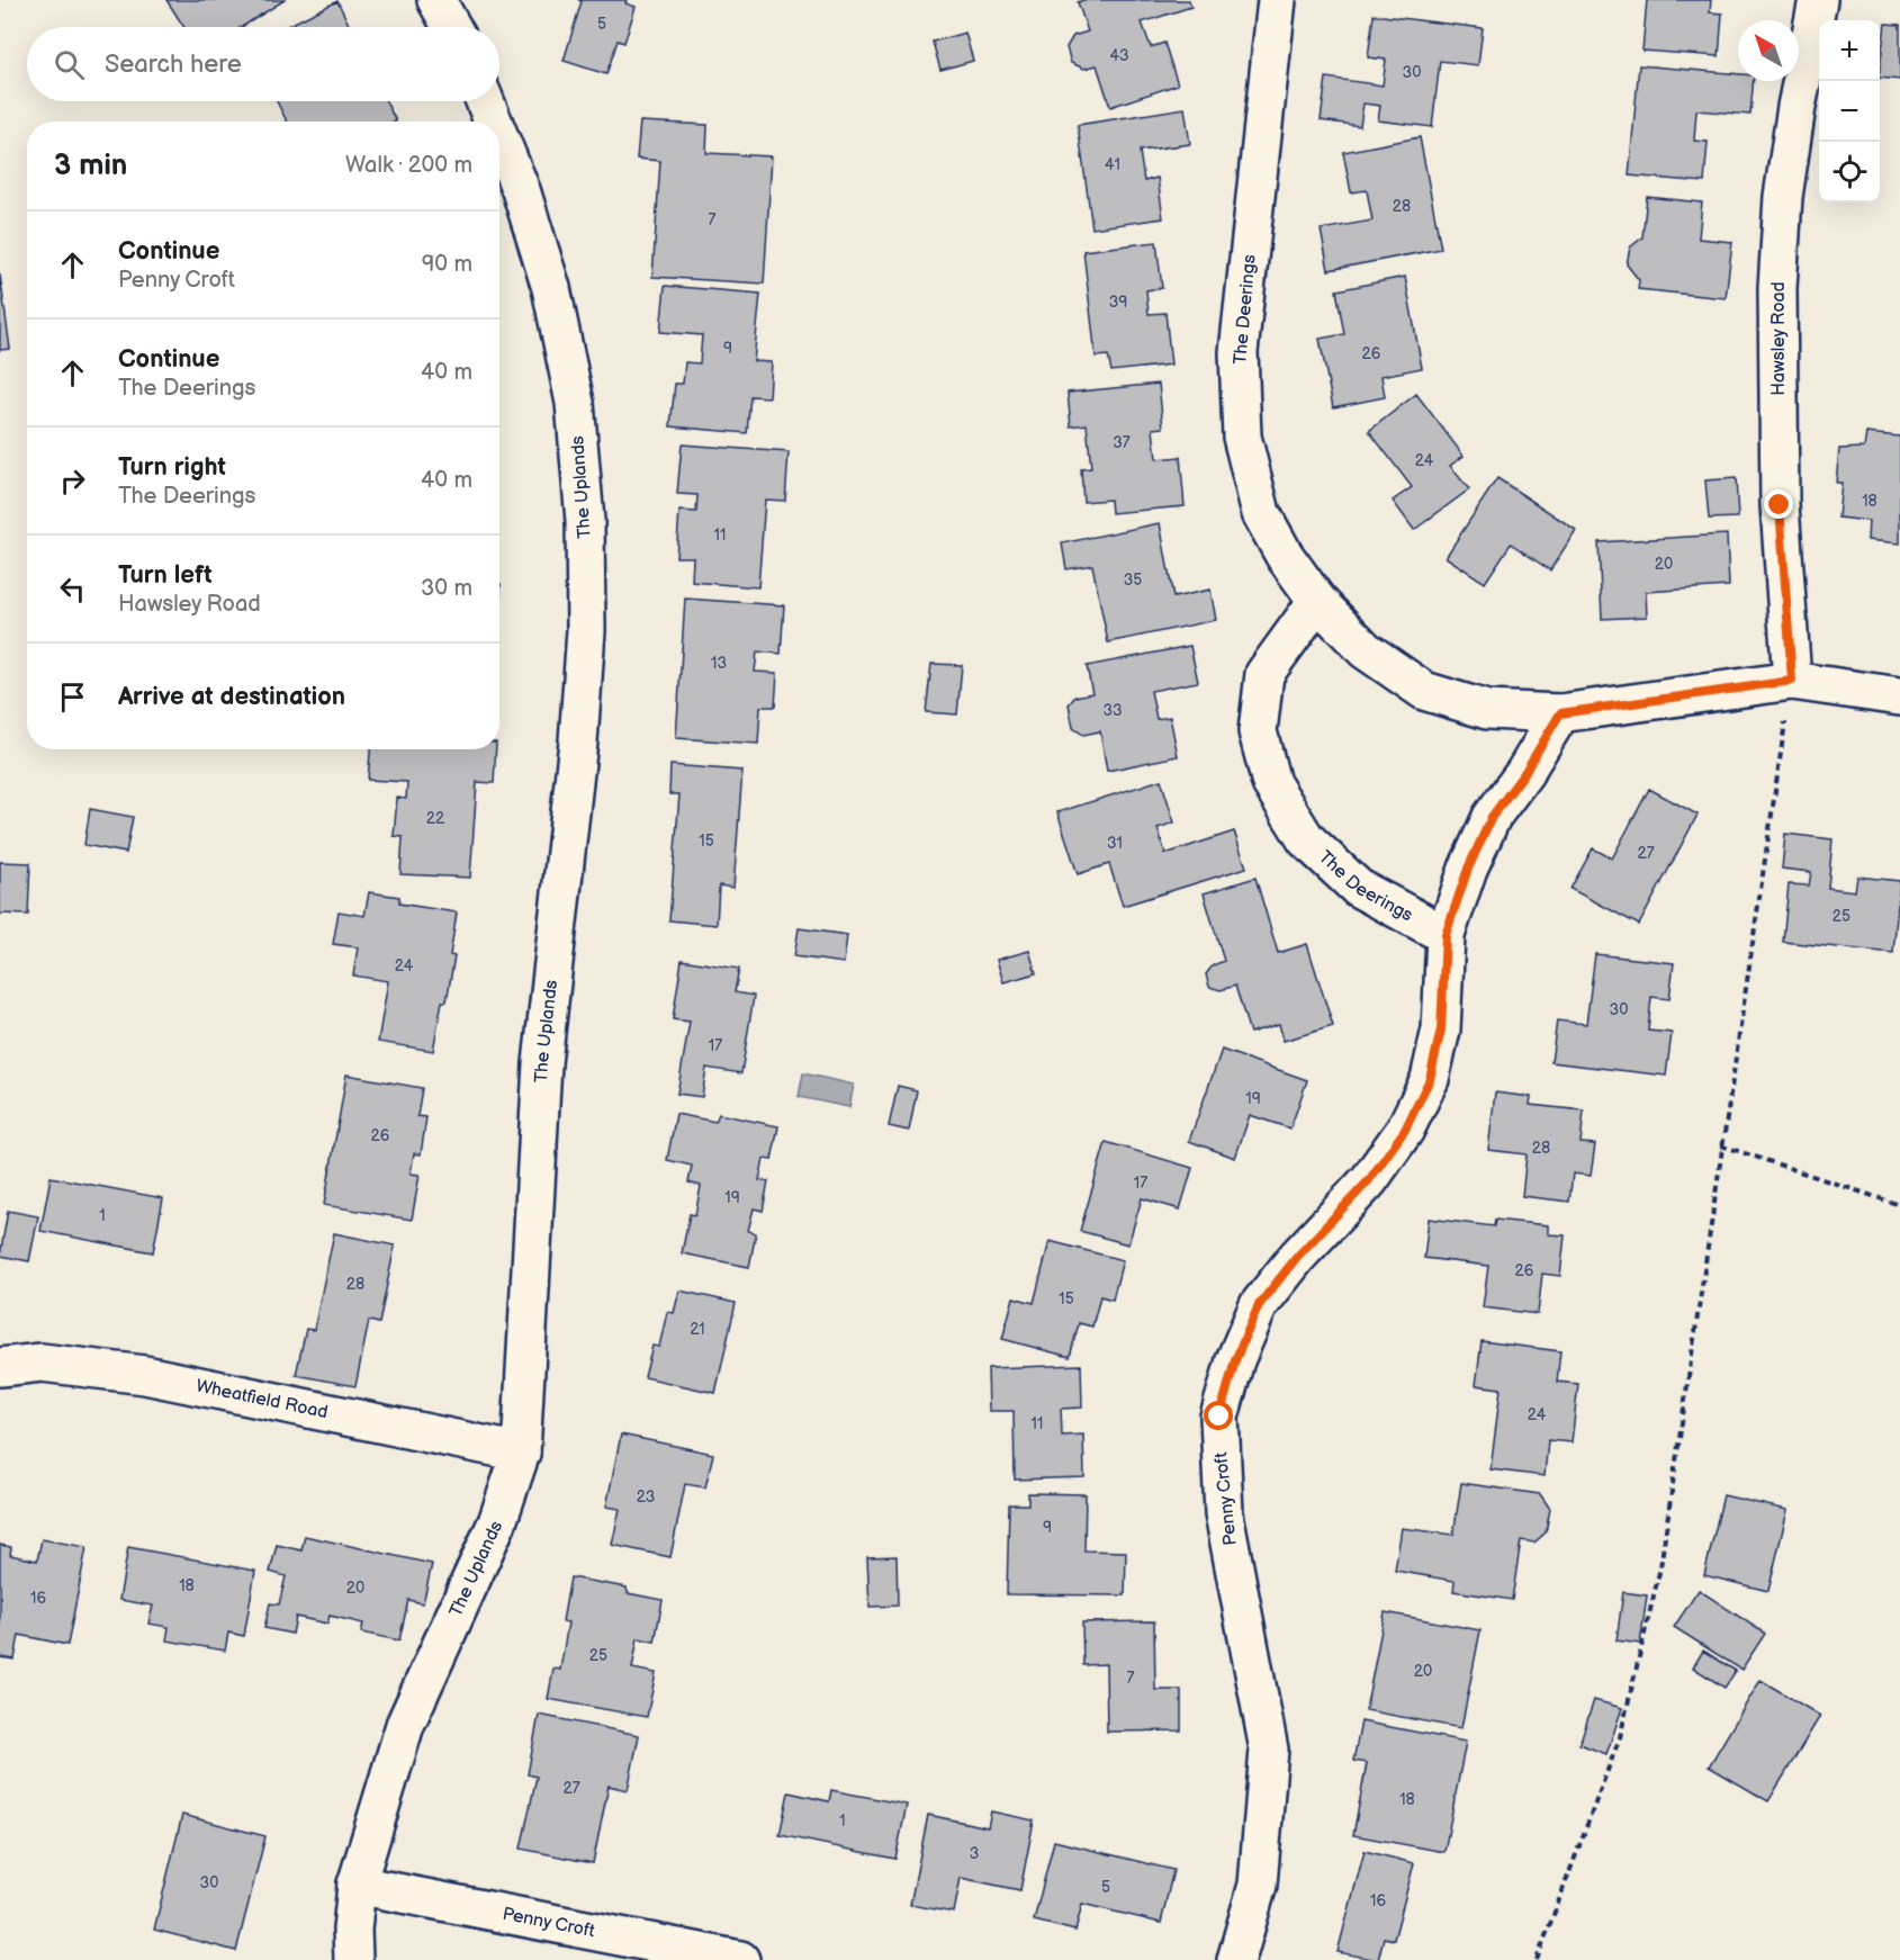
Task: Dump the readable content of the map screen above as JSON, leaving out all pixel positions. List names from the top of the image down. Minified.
{"streets":{"street":["The Deerings","Hawsley Road","The Uplands","Wheatfield Road","Penny Croft"]},"crossings":[["The Deerings","Hawsley Road"],["The Deerings","Penny Croft"],["The Uplands","Wheatfield Road"],["The Uplands","Penny Croft"]],"house_numbers":["5","43","30","41","28","7","39","9","26","37","24","18","11","20","35","13","33","22","15","31","27","25","24","30","17","19","26","28","17","19","1","26","28","15","21","24","11","23","9","18","20","16","25","20","7","27","18","1","3","30","5","16"],"north":"top left","page":{"map_buttons":["+","−"],"search":"Search here","heading":["3 min","Walk · 200 m"],"list":[["Continue","Penny Croft","90 m"],["Continue","The Deerings","40 m"],["Turn right","The Deerings","40 m"],["Turn left","Hawsley Road","30 m"],"Arrive at destination"]}}
